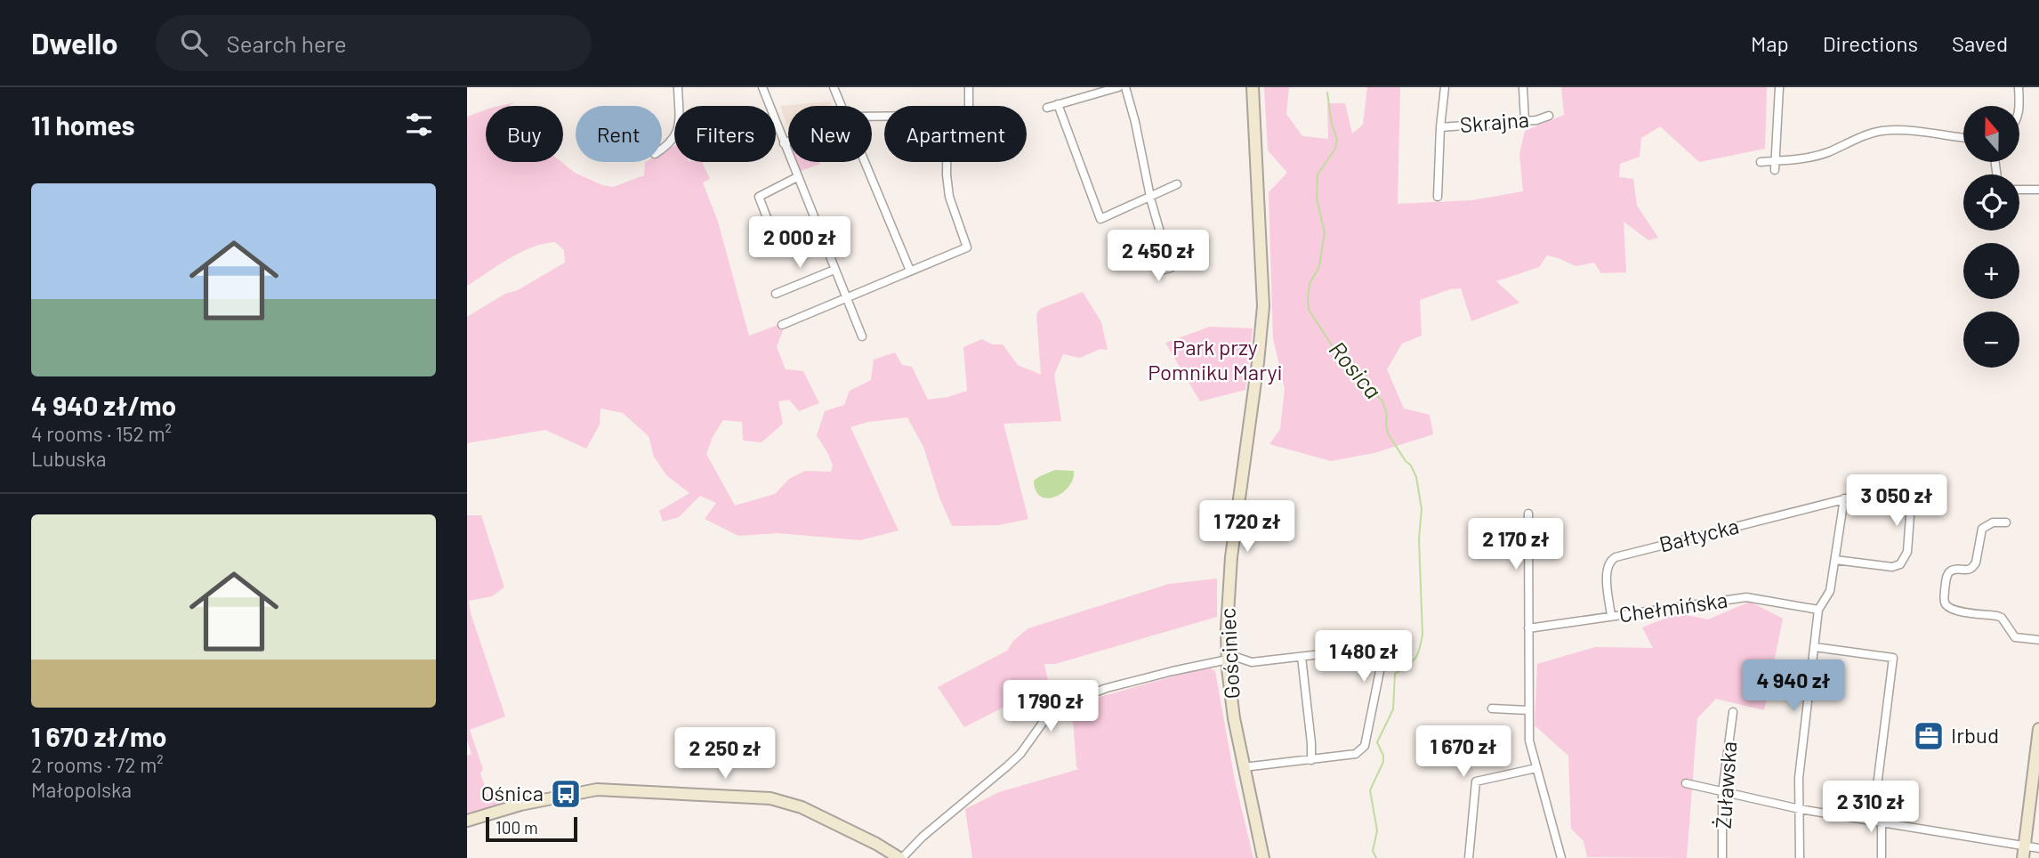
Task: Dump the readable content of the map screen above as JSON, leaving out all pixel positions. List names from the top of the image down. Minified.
{"streets":{"street":["Skrajna","Bałtycka","Chełmińska","Gościniec","Żuławska"]},"crossings":[["Bałtycka","Chełmińska"]],"water":["Rosica"],"parks":["Park przy Pomniku Maryi"],"places":{"office":["Irbud"],"bus stop":["Ośnica"]},"scale_bar":"100 m","north":"top","page":{"header":"Dwello","search":"Search here","nav":["Map","Directions","Saved"],"heading":"11 homes","map_buttons":["+","−"],"chip":["Buy","Rent","Filters","New","Apartment"],"list":[{"name":"4 940 zł/mo","note":"4 rooms · 152 m² · Lubuska"},{"name":"1 670 zł/mo","note":"2 rooms · 72 m² · Małopolska"}],"price":["2 000 zł","2 450 zł","3 050 zł","1 720 zł","2 170 zł","1 480 zł","4 940 zł","1 790 zł","1 670 zł","2 250 zł","2 310 zł"],"scale":"100 m"}}
